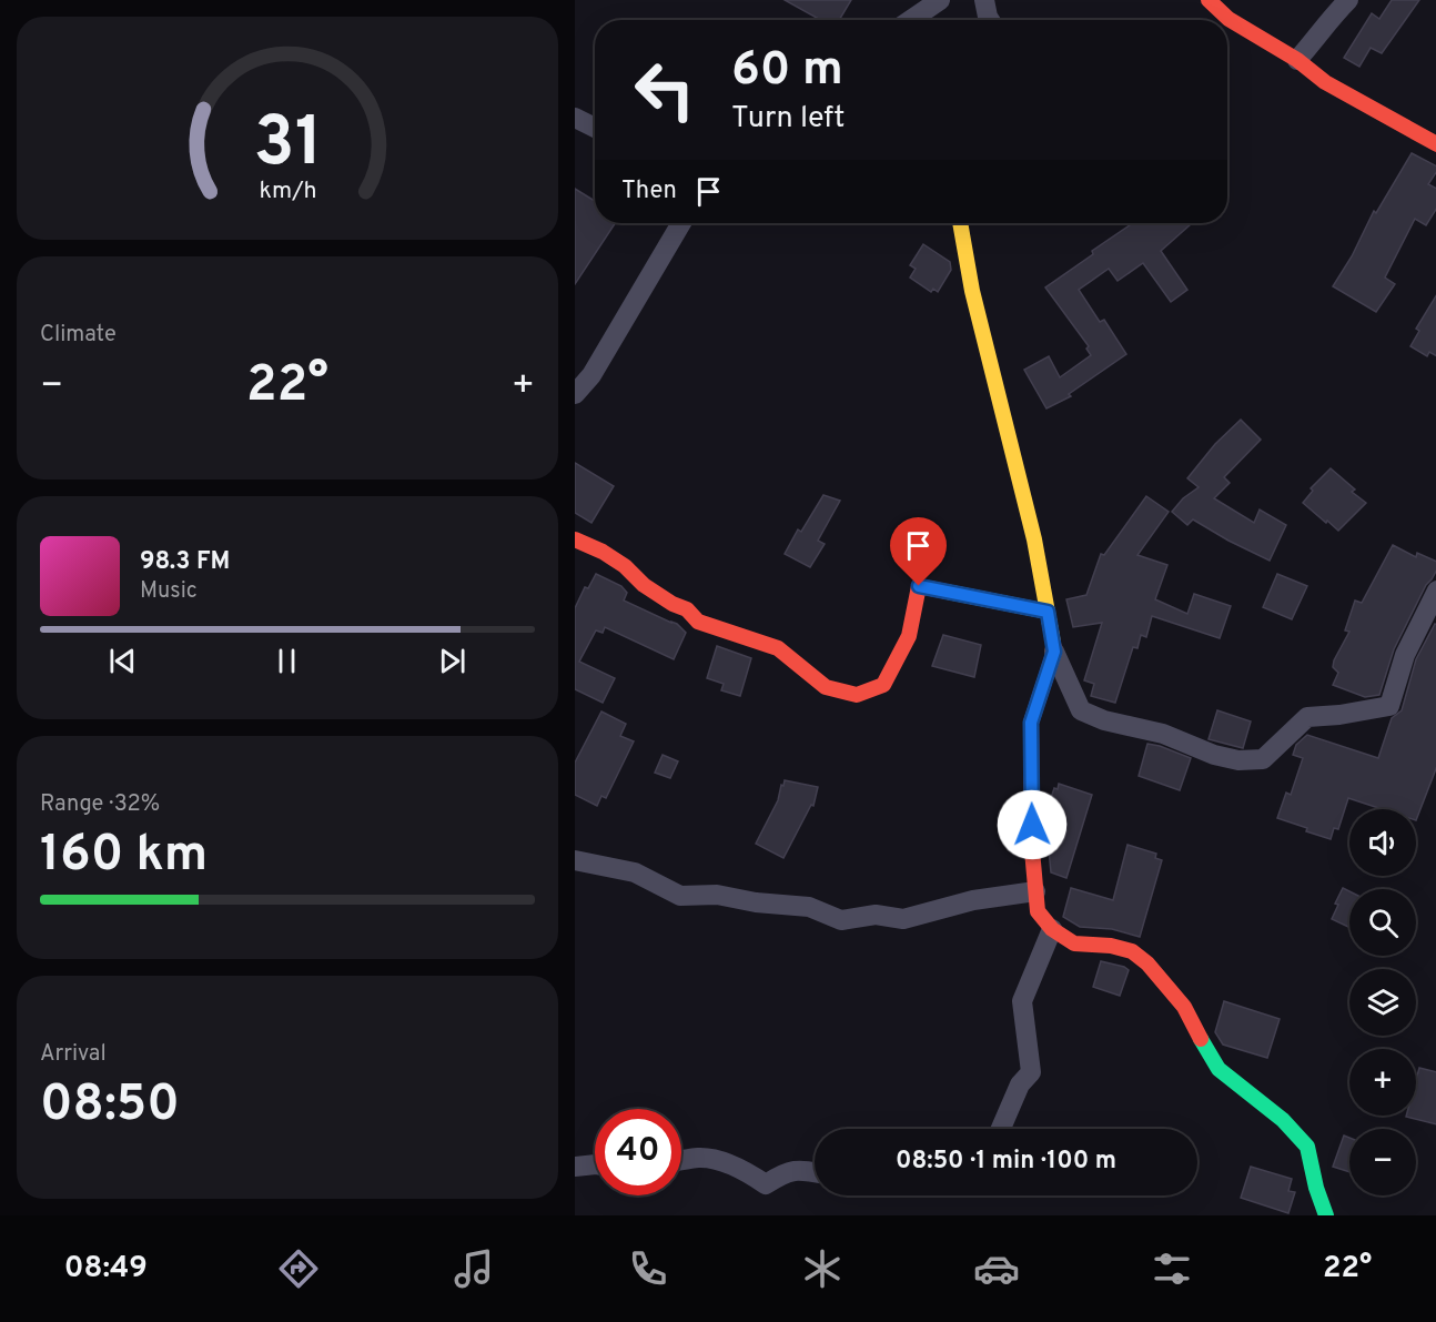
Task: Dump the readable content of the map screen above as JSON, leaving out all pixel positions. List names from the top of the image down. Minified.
{"page":{"turn":["60 m","Turn left"],"then":"Then","tile":["Climate",["Range · 32%","160 km"],["Arrival","08:50"]],"heat":["−","22°","+"],"song":["98.3 FM","Music"],"map_buttons":["+","−"],"limit":"40","trip":"08:50 · 1 min · 100 m","tabs":["08:49","22°"],"gauge":["31","km/h"]}}
